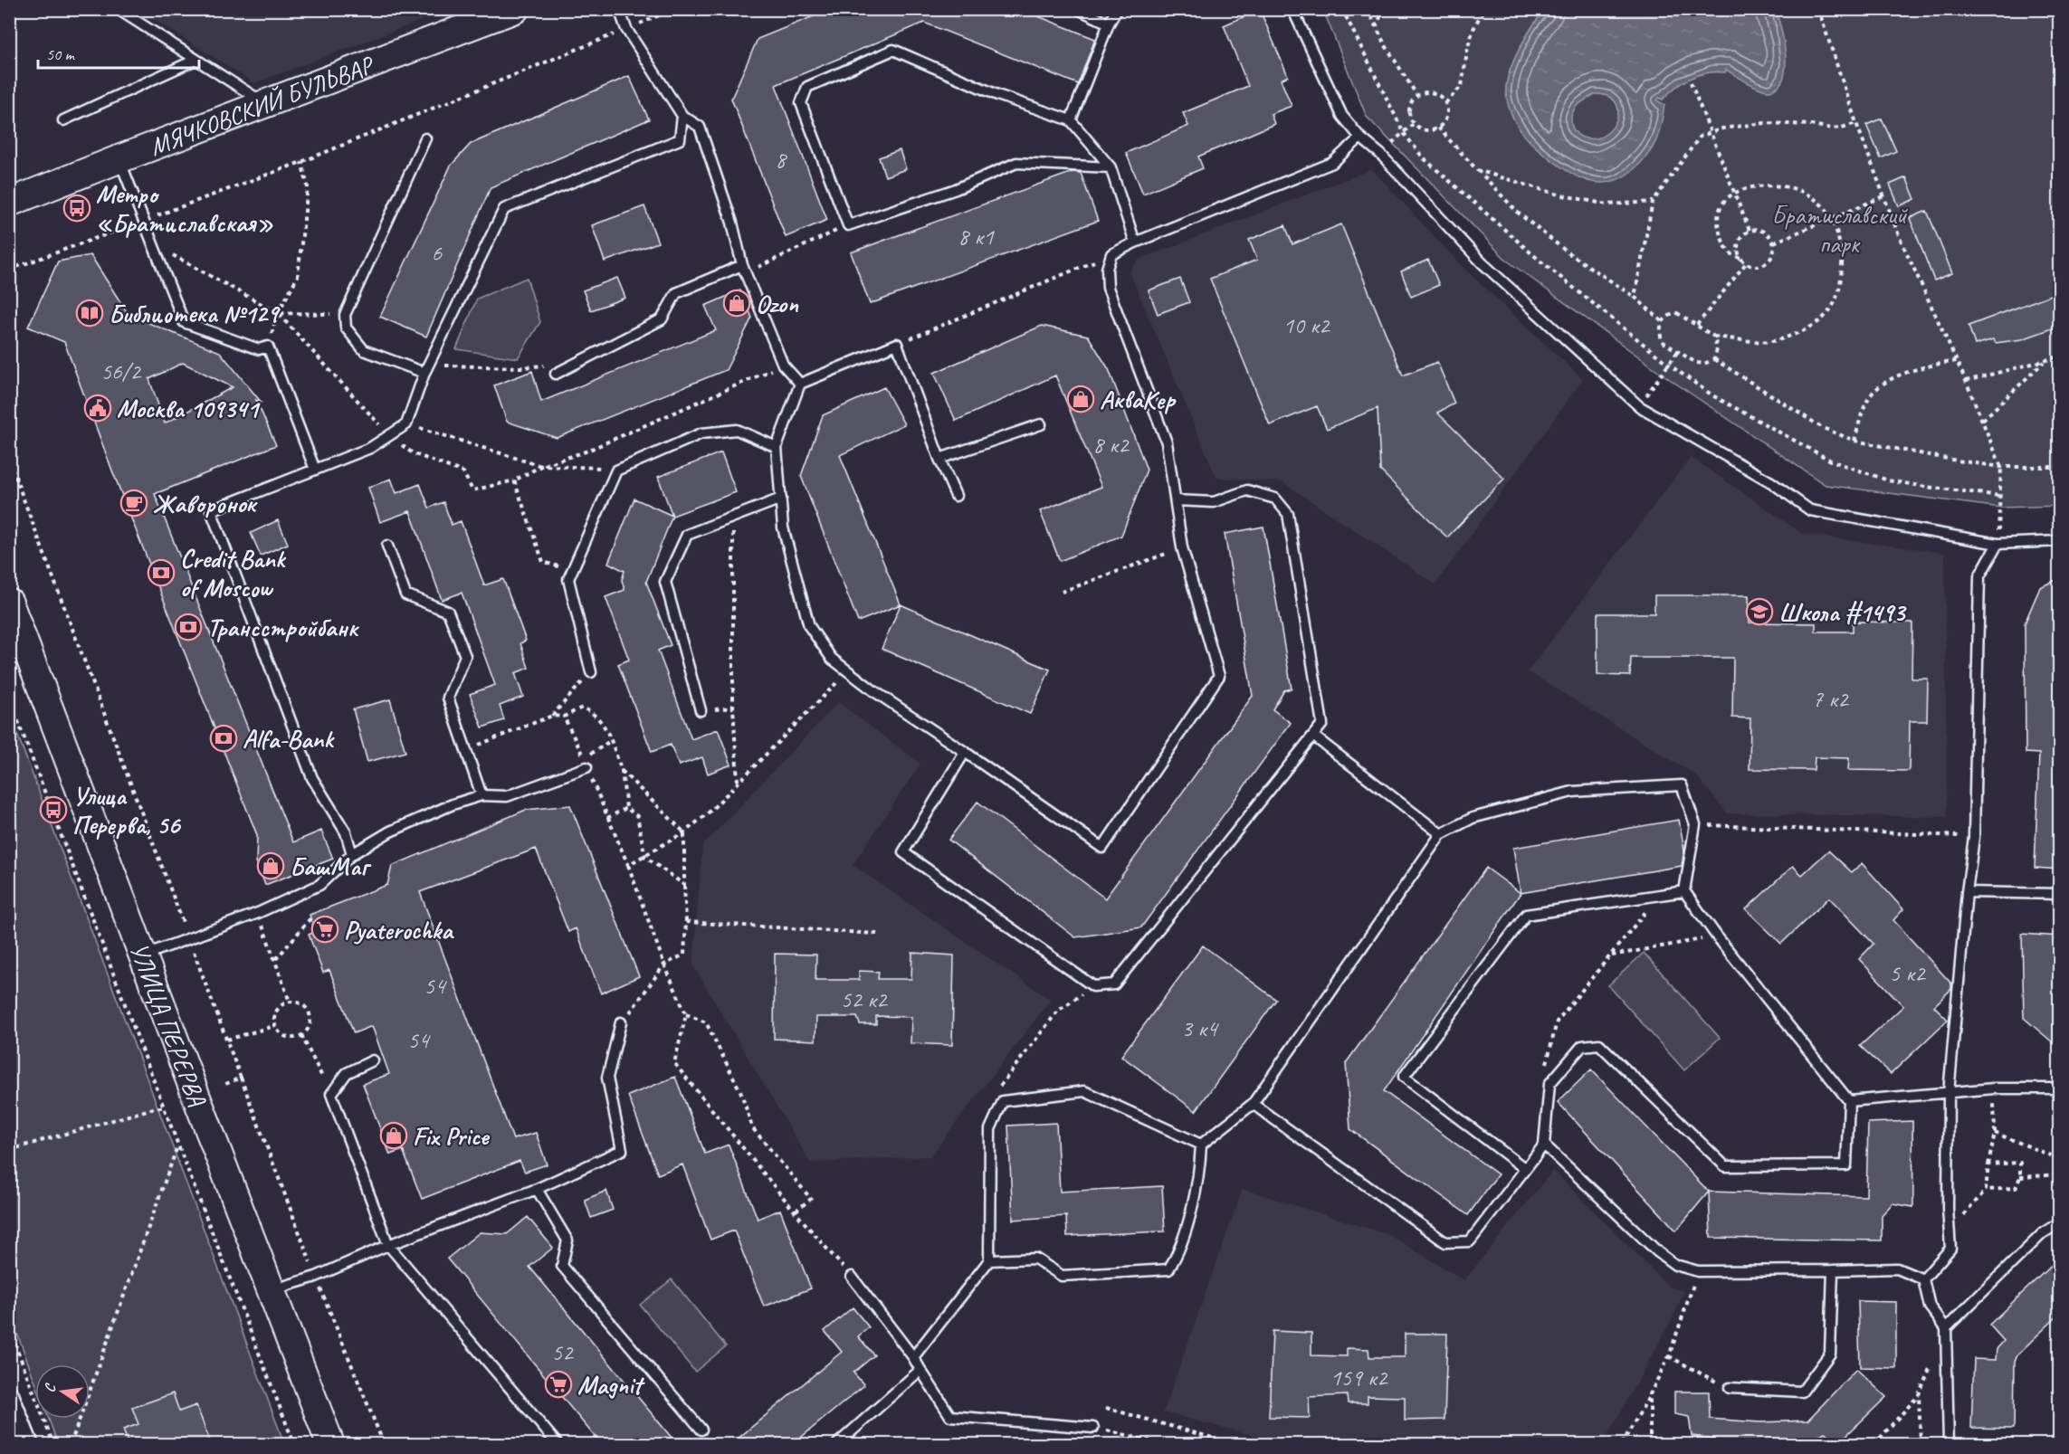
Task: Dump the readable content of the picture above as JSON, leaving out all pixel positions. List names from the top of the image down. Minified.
{"streets":{"main road":["МЯЧКОВСКИЙ БУЛЬВАР","УЛИЦА ПЕРЕРВА"]},"parks":["Братиславский парк"],"places":{"bus stop":["Метро «Братиславская»","Улица Перерва, 56"],"shop":["Ozon","АкваКер","БашМаг","Fix Price"],"library":["Библиотека №129"],"public building":["Москва 109341"],"cafe":["Жаворонок"],"bank":["Credit Bank of Moscow","Трансстройбанк","Alfa-Bank"],"school or university":["Школа #1493"],"supermarket":["Pyaterochka","Magnit"]},"house_numbers":["8","8 к1","6","10 к2","56/2","8 к2","7 к2","5 к2","54","52 к2","3 к4","54","52","159 к2"],"scale_bar":"50 m","north":"left"}
